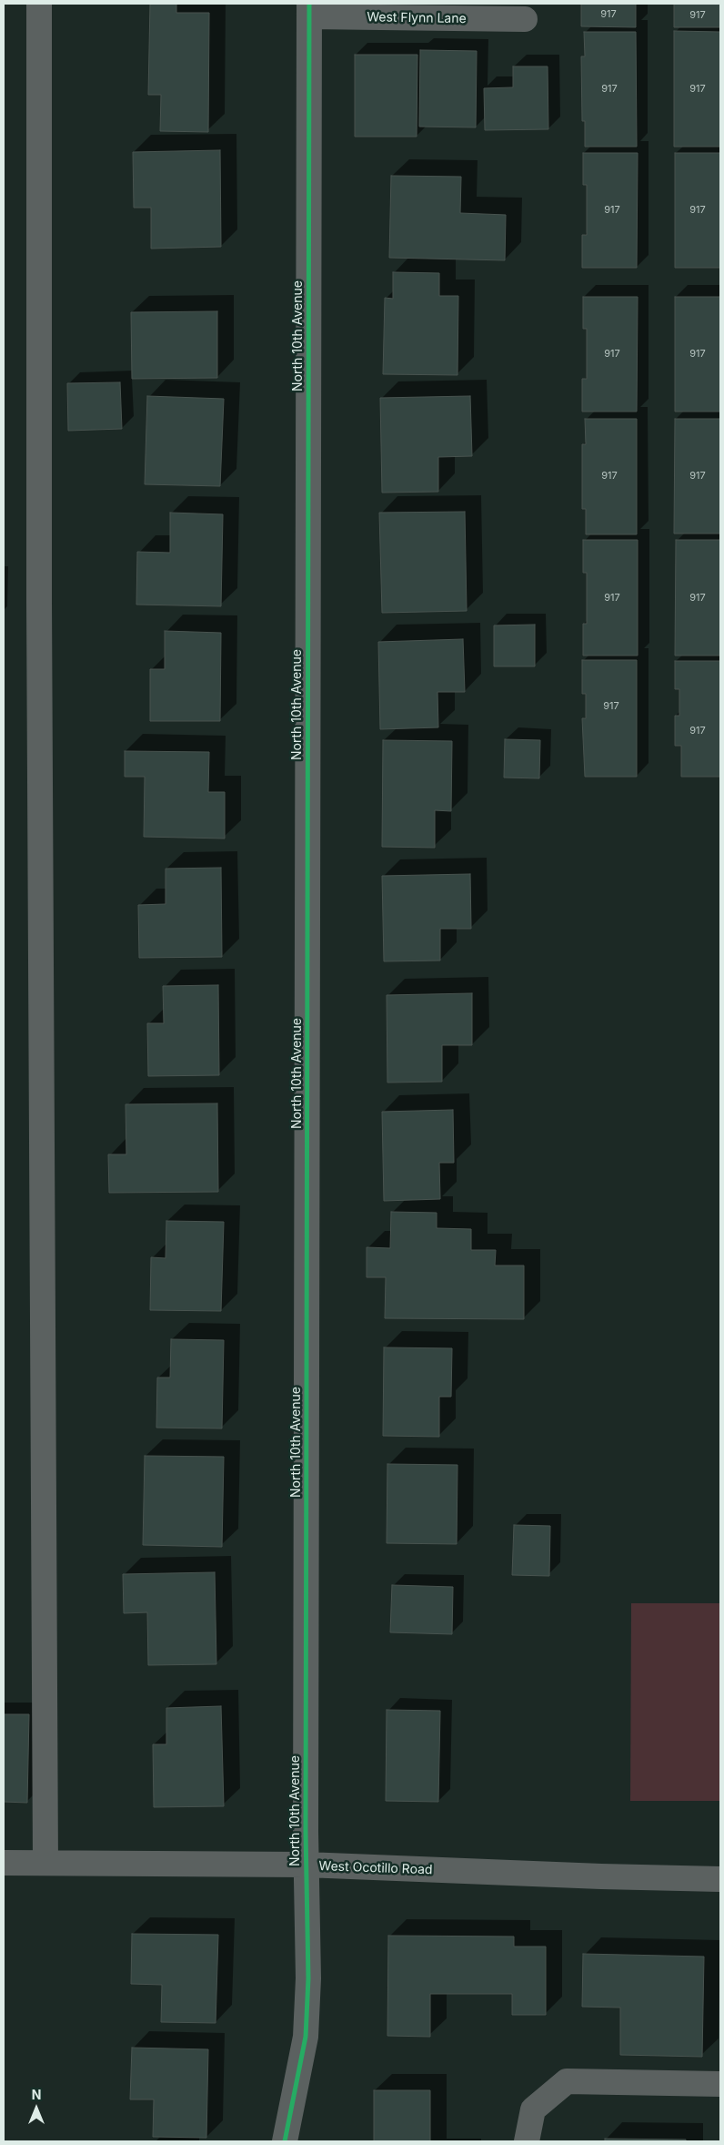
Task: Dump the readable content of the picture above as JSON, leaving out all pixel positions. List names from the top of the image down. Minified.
{"streets":{"street":["West Flynn Lane","North 10th Avenue","West Ocotillo Road"]},"crossings":[["West Flynn Lane","North 10th Avenue"],["North 10th Avenue","West Ocotillo Road"]],"house_numbers":["917","917","917","917","917","917","917","917","917","917","917","917","917","917"],"north":"top"}
